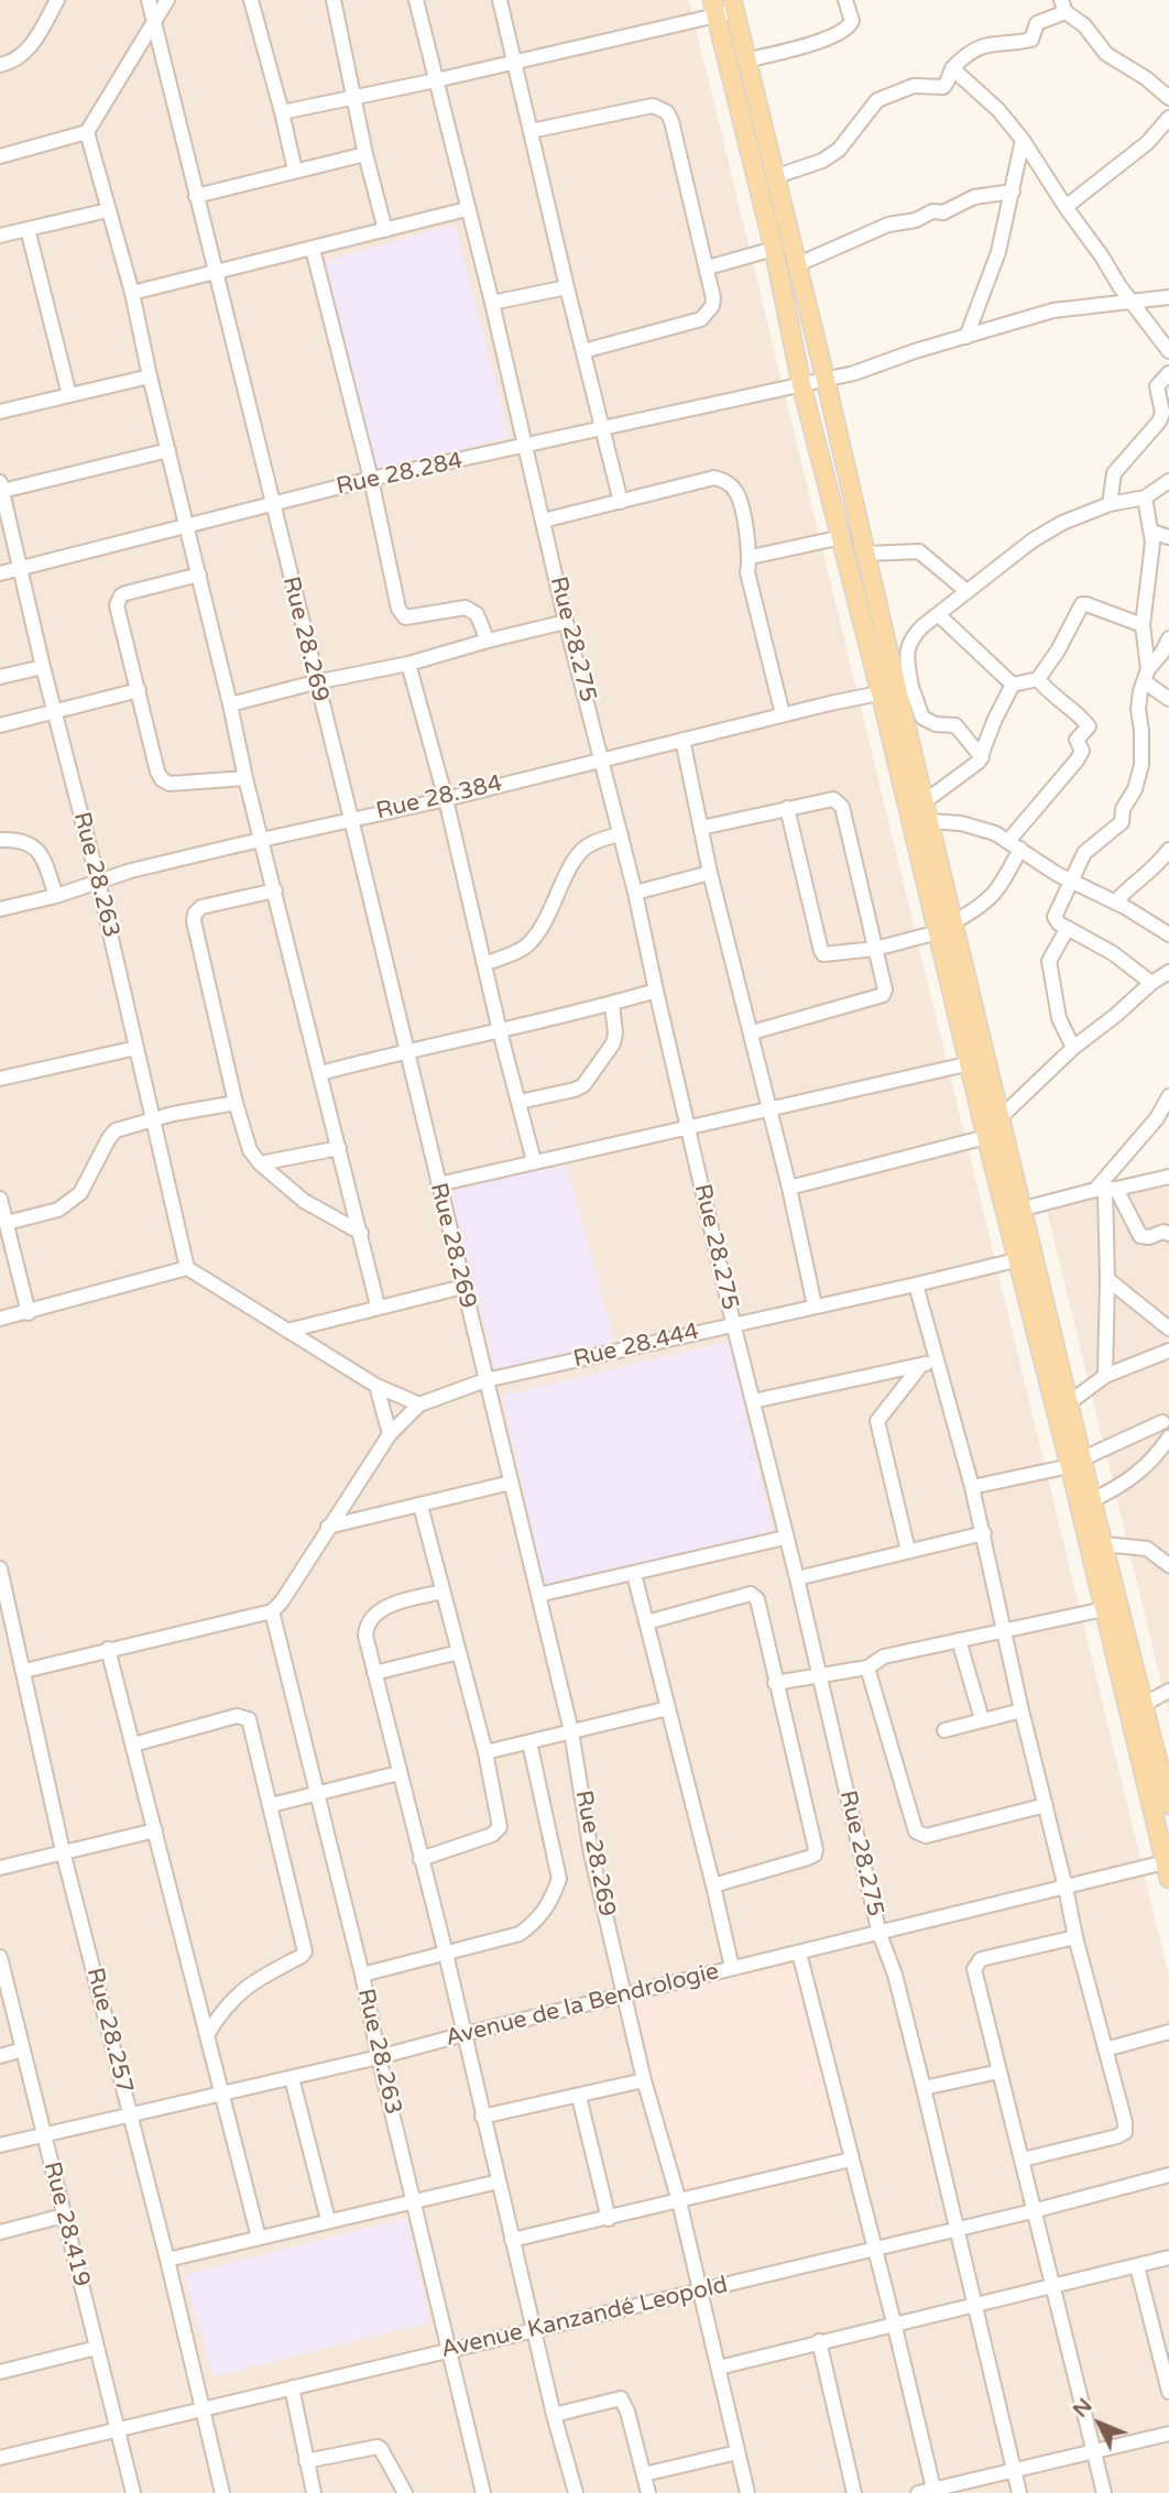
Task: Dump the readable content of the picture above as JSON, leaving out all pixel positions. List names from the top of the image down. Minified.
{"streets":{"street":["Rue 28.284","Rue 28.269","Rue 28.275","Rue 28.384","Rue 28.263","Rue 28.444","Avenue de la Bendrologie","Rue 28.257","Rue 28.419","Avenue Kanzandé Leopold"]},"crossings":[["Rue 28.284","Rue 28.269"],["Rue 28.284","Rue 28.275"],["Rue 28.284","Rue 28.263"],["Rue 28.269","Rue 28.384"],["Rue 28.269","Rue 28.444"],["Rue 28.269","Avenue de la Bendrologie"],["Rue 28.269","Avenue Kanzandé Leopold"],["Rue 28.275","Rue 28.384"],["Rue 28.275","Rue 28.444"],["Rue 28.275","Avenue de la Bendrologie"],["Rue 28.275","Avenue Kanzandé Leopold"],["Rue 28.384","Rue 28.263"],["Rue 28.263","Avenue de la Bendrologie"],["Rue 28.263","Avenue Kanzandé Leopold"],["Avenue de la Bendrologie","Rue 28.257"],["Avenue de la Bendrologie","Rue 28.419"],["Rue 28.257","Avenue Kanzandé Leopold"],["Rue 28.419","Avenue Kanzandé Leopold"]],"north":"top left"}
